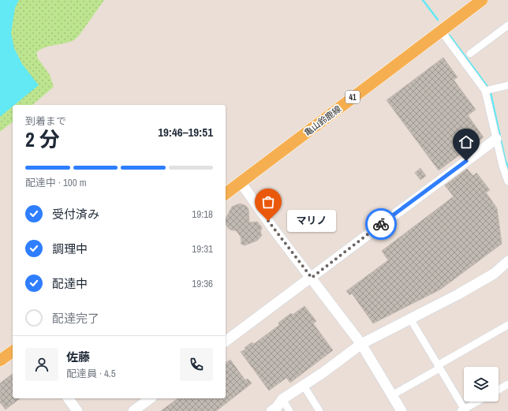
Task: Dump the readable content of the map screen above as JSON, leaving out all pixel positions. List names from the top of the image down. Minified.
{"streets":{"main road":["41","亀山鈴鹿線"]},"places":["マリノ"],"page":{"heading":["2 分","到着まで","19:46–19:51"],"panel":["佐藤","配達員 · 4.5"],"bar":"配達中 · 100 m","list":[["受付済み","19:18"],["調理中","19:31"],["配達中","19:36"],"配達完了"],"bubble":"マリノ"}}
